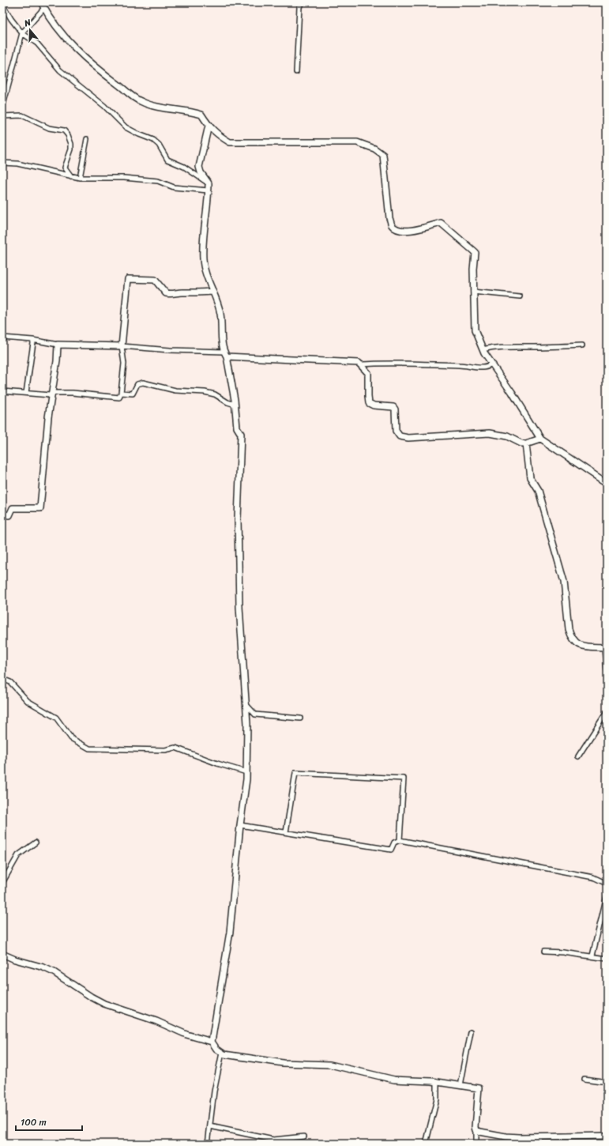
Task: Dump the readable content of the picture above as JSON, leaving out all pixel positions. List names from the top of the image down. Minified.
{"scale_bar":"100 m","north":"top"}
